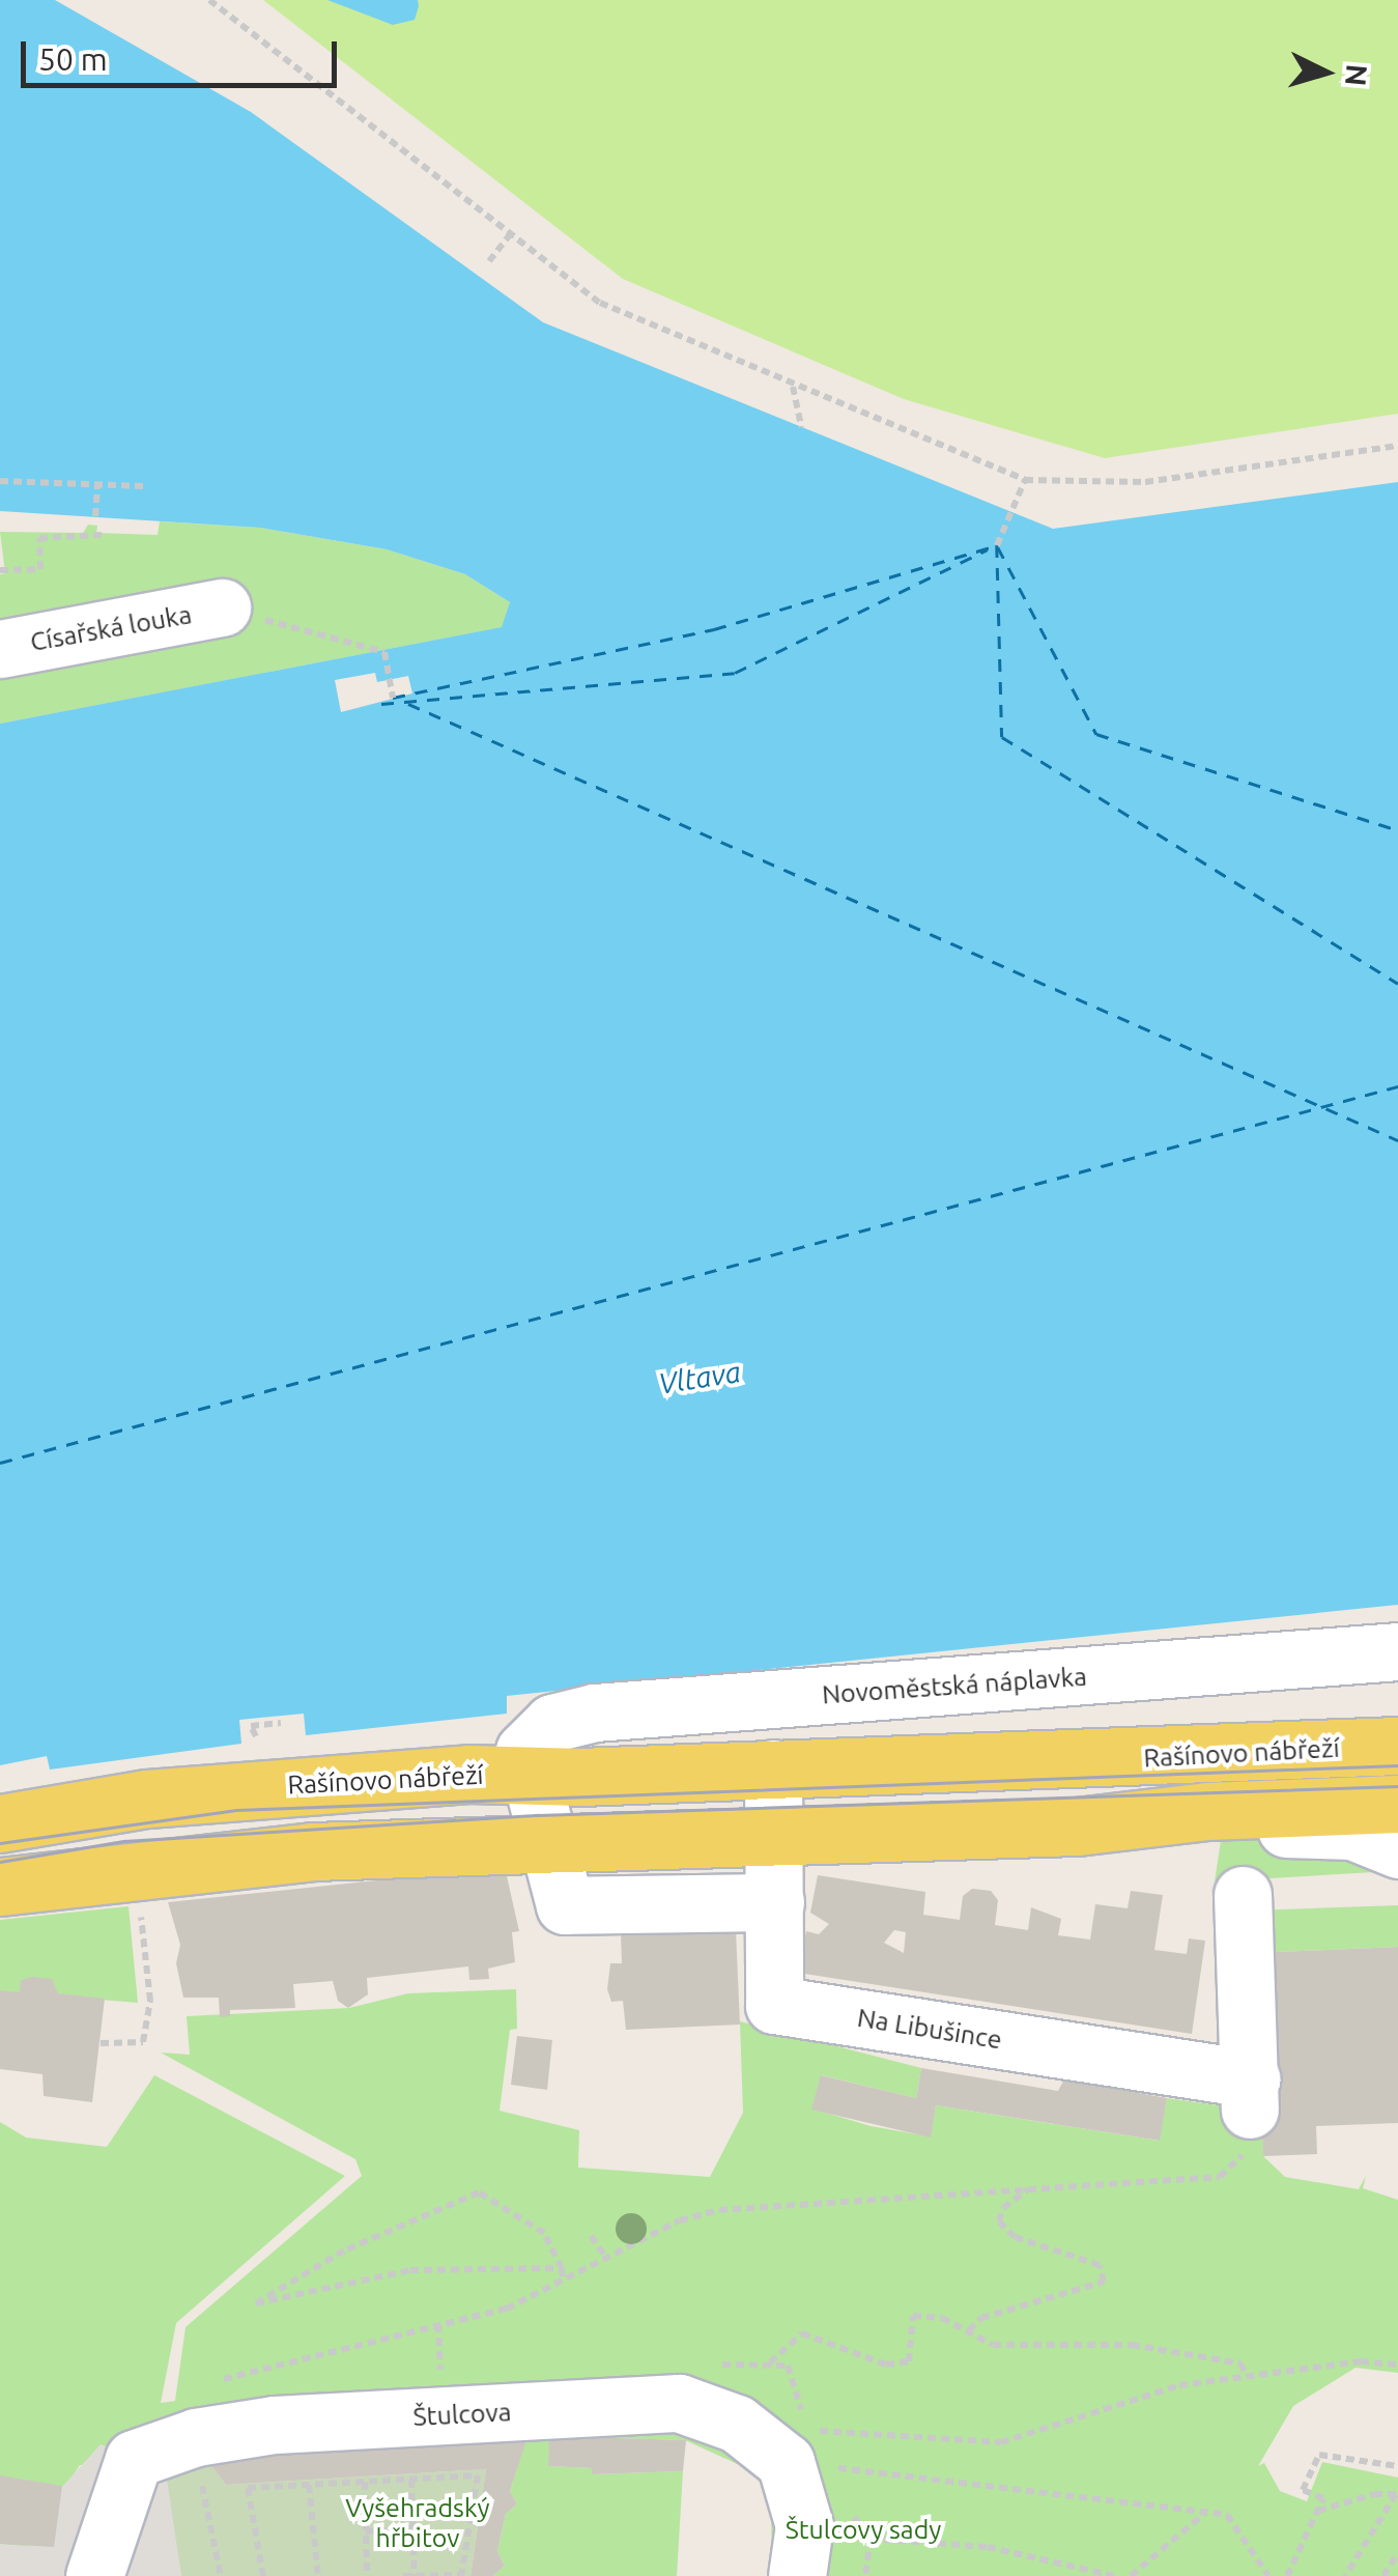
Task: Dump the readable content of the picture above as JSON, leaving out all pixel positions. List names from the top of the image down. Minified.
{"streets":{"main road":["Rašínovo nábřeží"],"street":["Císařská louka","Novoměstská náplavka","Na Libušince","Štulcova"]},"crossings":[["Novoměstská náplavka","Rašínovo nábřeží"],["Rašínovo nábřeží","Na Libušince"]],"water":["Vltava"],"parks":["Vyšehradský hřbitov","Štulcovy sady"],"scale_bar":"50 m","north":"right"}
